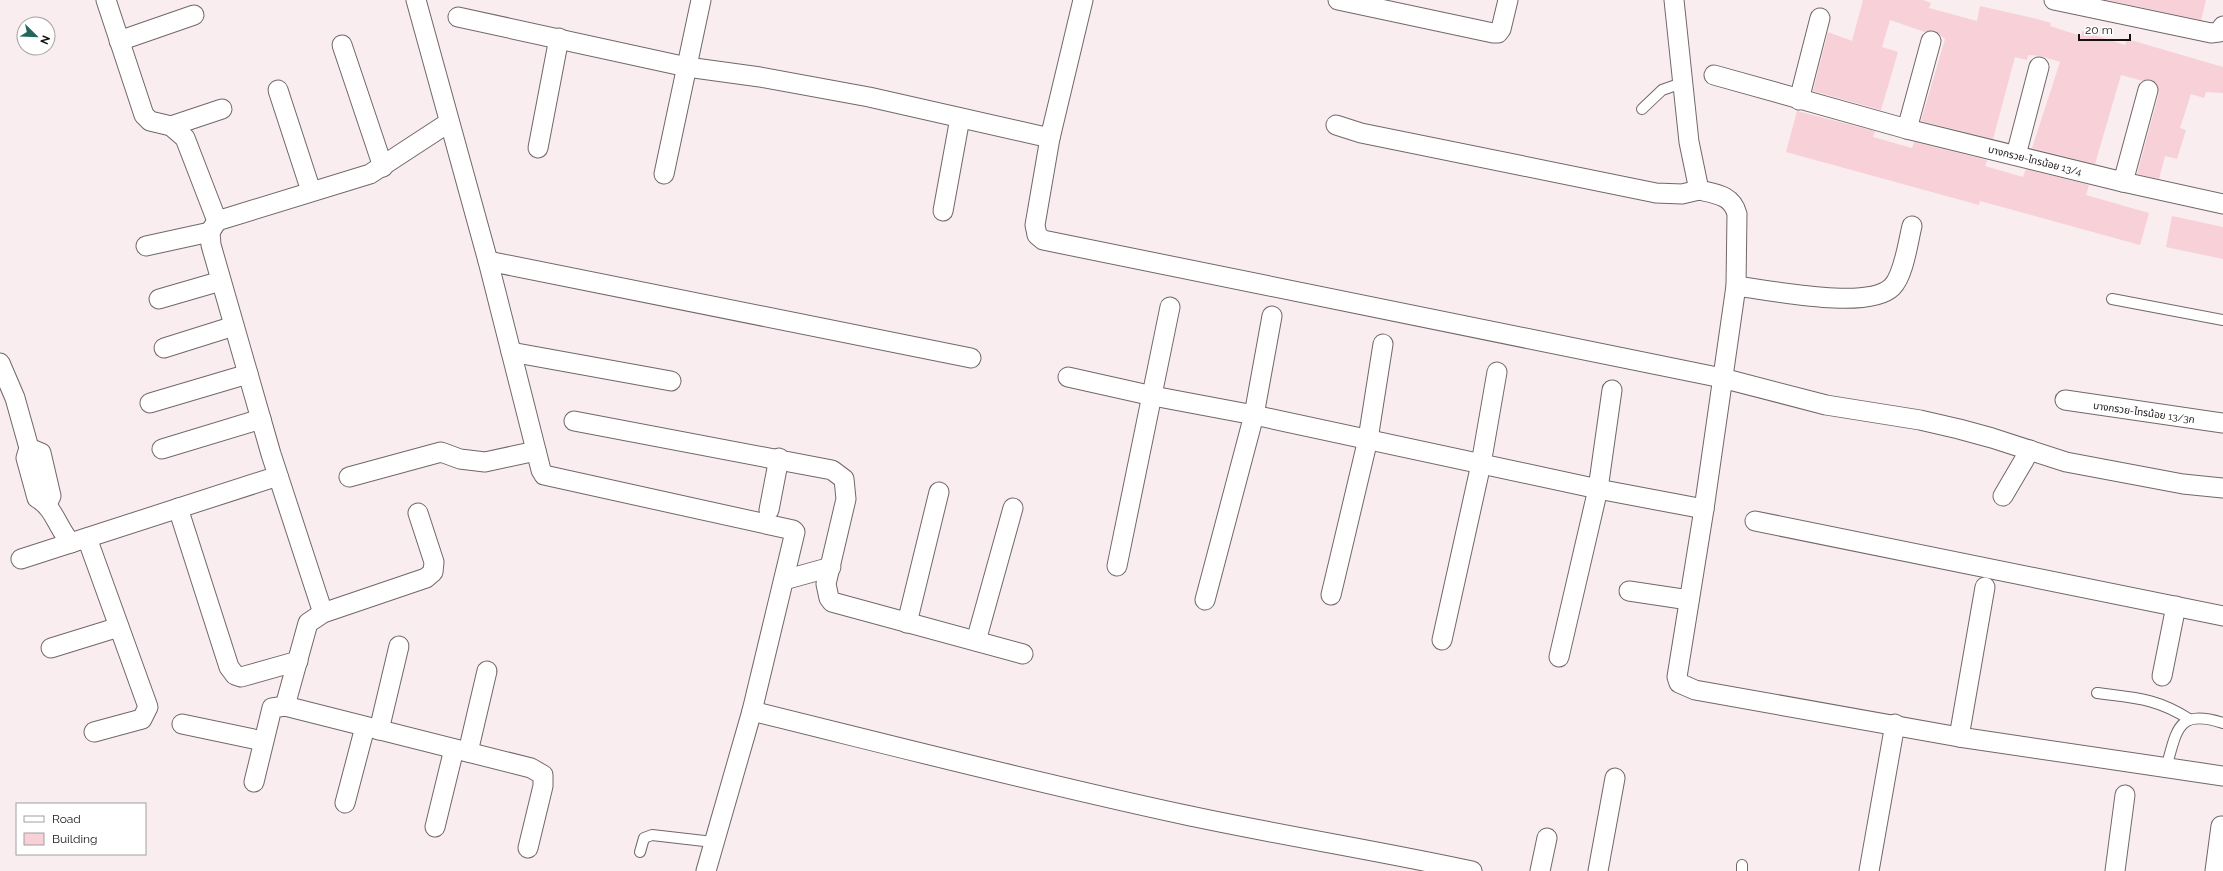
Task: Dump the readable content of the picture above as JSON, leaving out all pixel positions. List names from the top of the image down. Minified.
{"streets":{"street":["บางกรวย-ไทรน้อย 13/4","บางกรวย-ไทรน้อย 13/3ก"]},"legend":["Road","Building"],"scale_bar":"20 m","north":"bottom right"}
